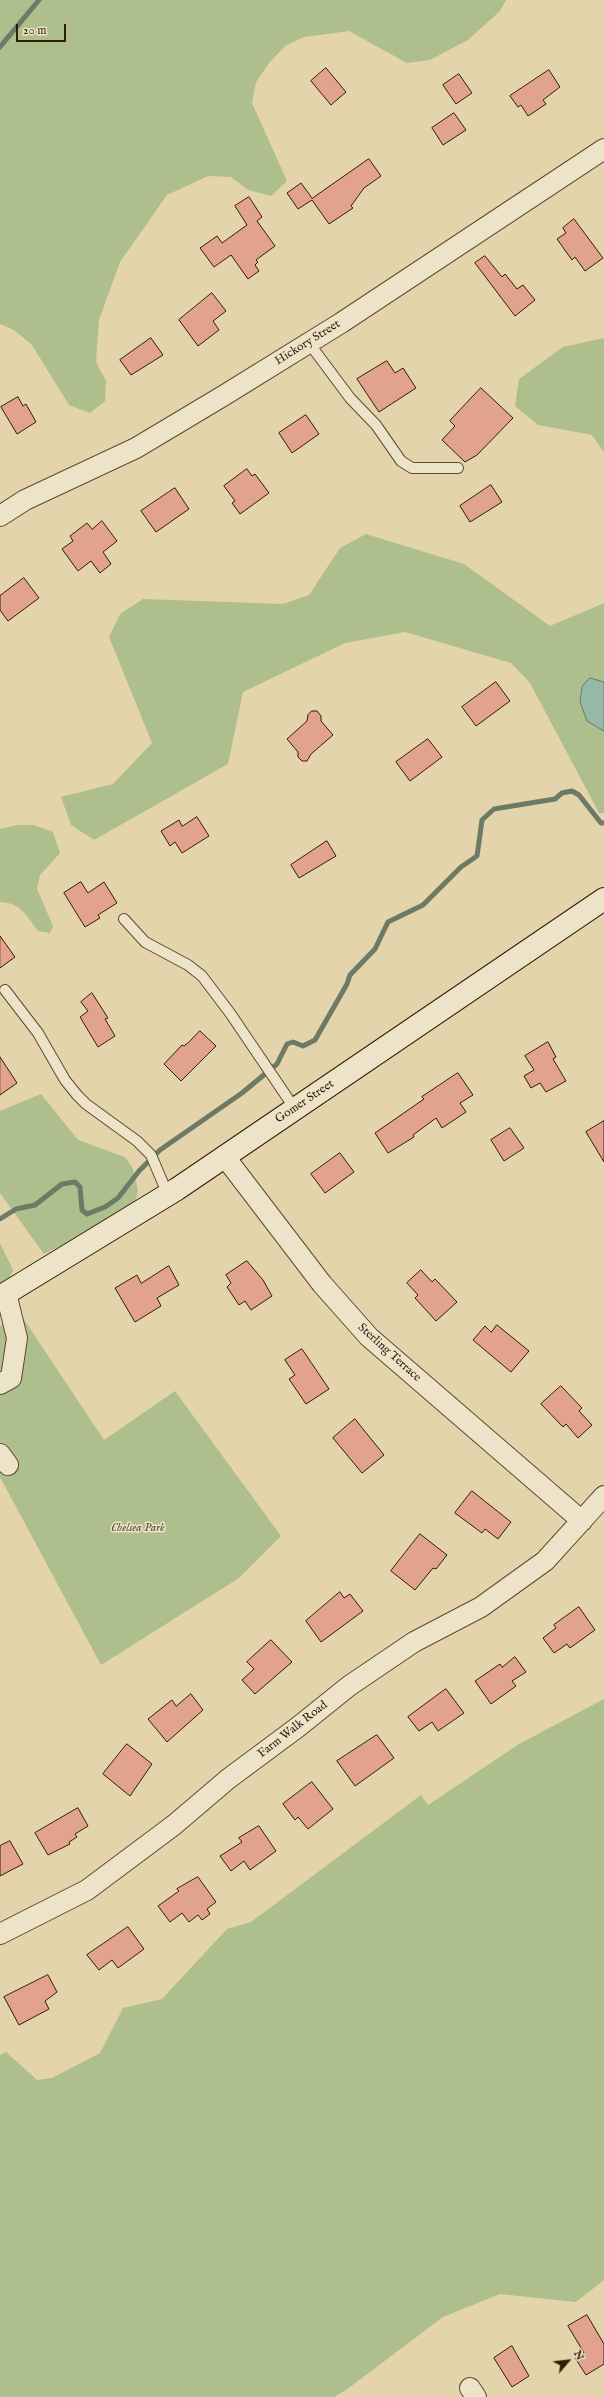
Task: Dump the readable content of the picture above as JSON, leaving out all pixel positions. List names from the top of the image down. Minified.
{"streets":{"street":["Hickory Street","Gomer Street","Sterling Terrace","Farm Walk Road"]},"crossings":[["Gomer Street","Sterling Terrace"],["Sterling Terrace","Farm Walk Road"]],"parks":["Chelsea Park"],"scale_bar":"20 m","north":"top right"}
